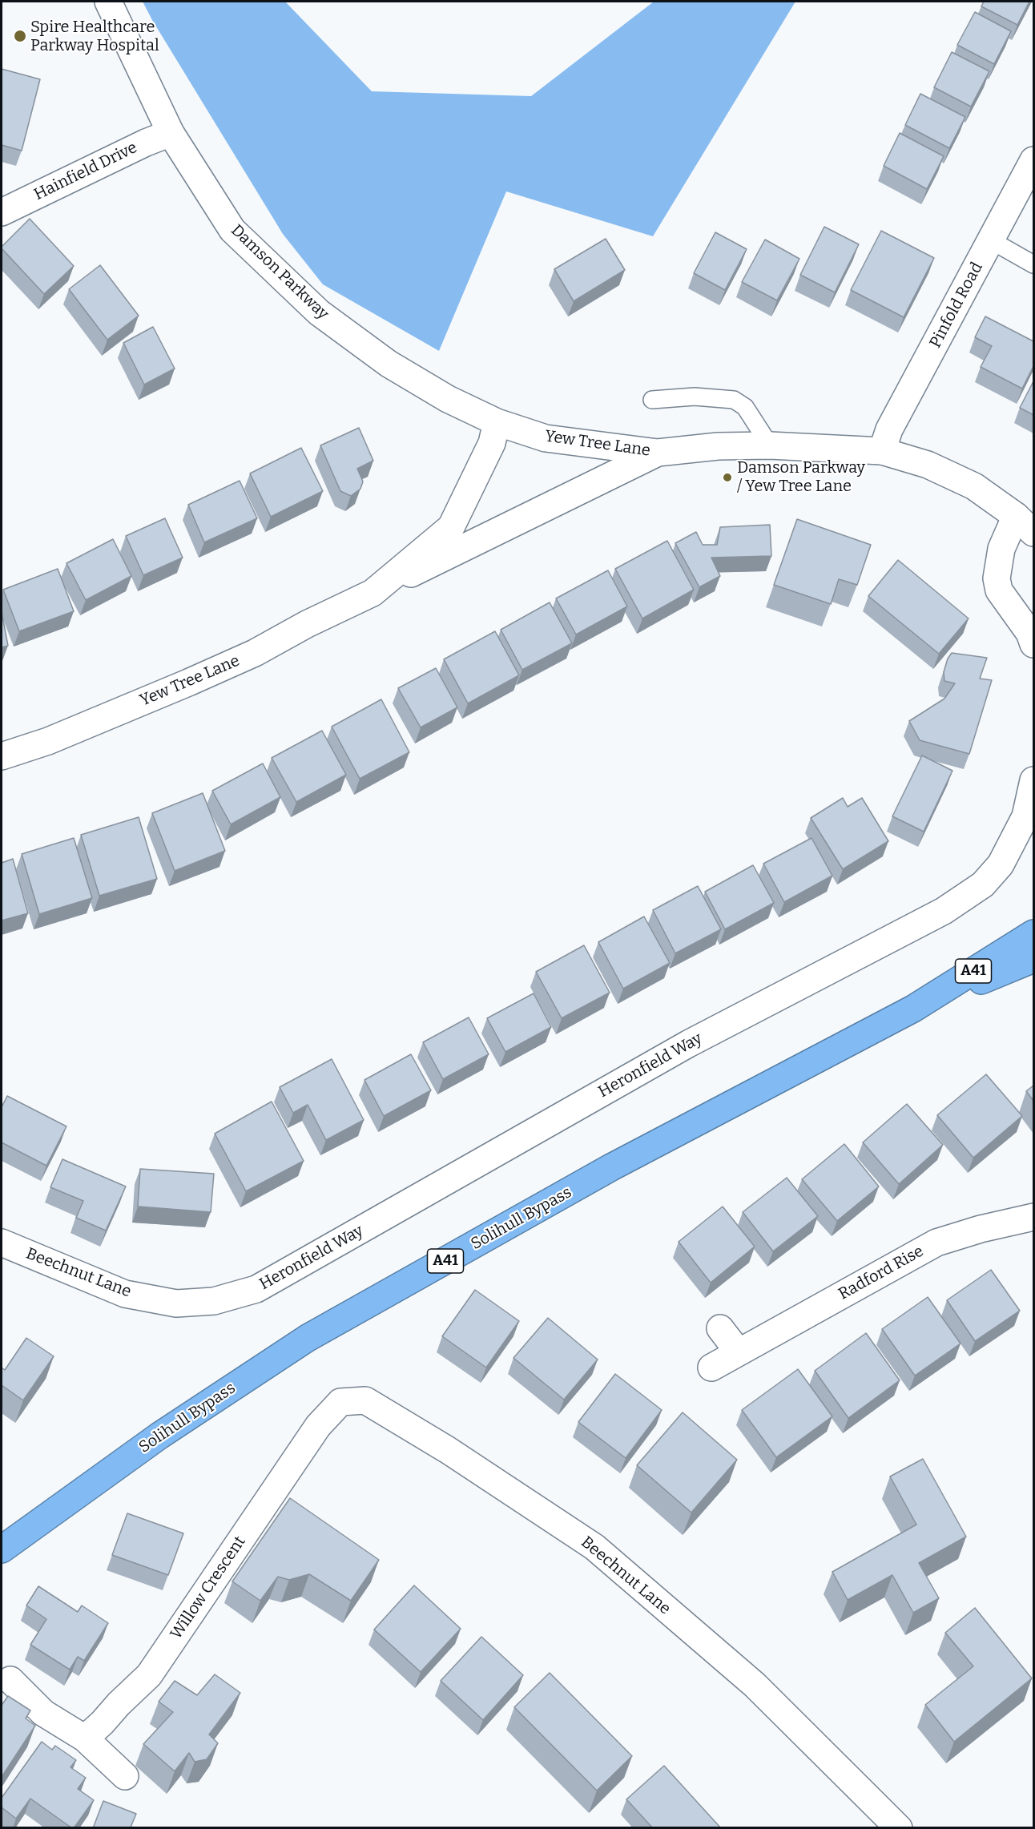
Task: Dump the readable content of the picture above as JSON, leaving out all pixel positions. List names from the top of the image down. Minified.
{"streets":{"highway":["A41","Solihull Bypass"],"street":["Hainfield Drive","Damson Parkway","Pinfold Road","Yew Tree Lane","Heronfield Way","Beechnut Lane","Radford Rise","Willow Crescent"]},"crossings":[["Hainfield Drive","Damson Parkway"],["Damson Parkway","Yew Tree Lane"],["Pinfold Road","Yew Tree Lane"],["Heronfield Way","Beechnut Lane"],["Beechnut Lane","Willow Crescent"]],"places":["Spire Healthcare Parkway Hospital","Damson Parkway / Yew Tree Lane"]}
